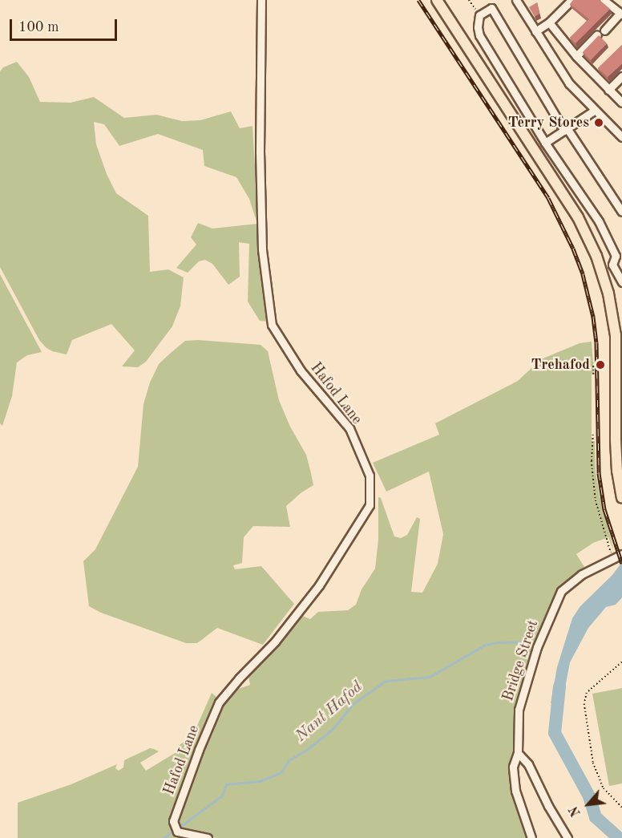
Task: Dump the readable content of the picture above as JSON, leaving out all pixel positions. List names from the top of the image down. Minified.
{"streets":{"street":["Hafod Lane","Bridge Street"]},"water":["Nant Hafod"],"places":["Terry Stores","Trehafod"],"scale_bar":"100 m","north":"bottom left"}
